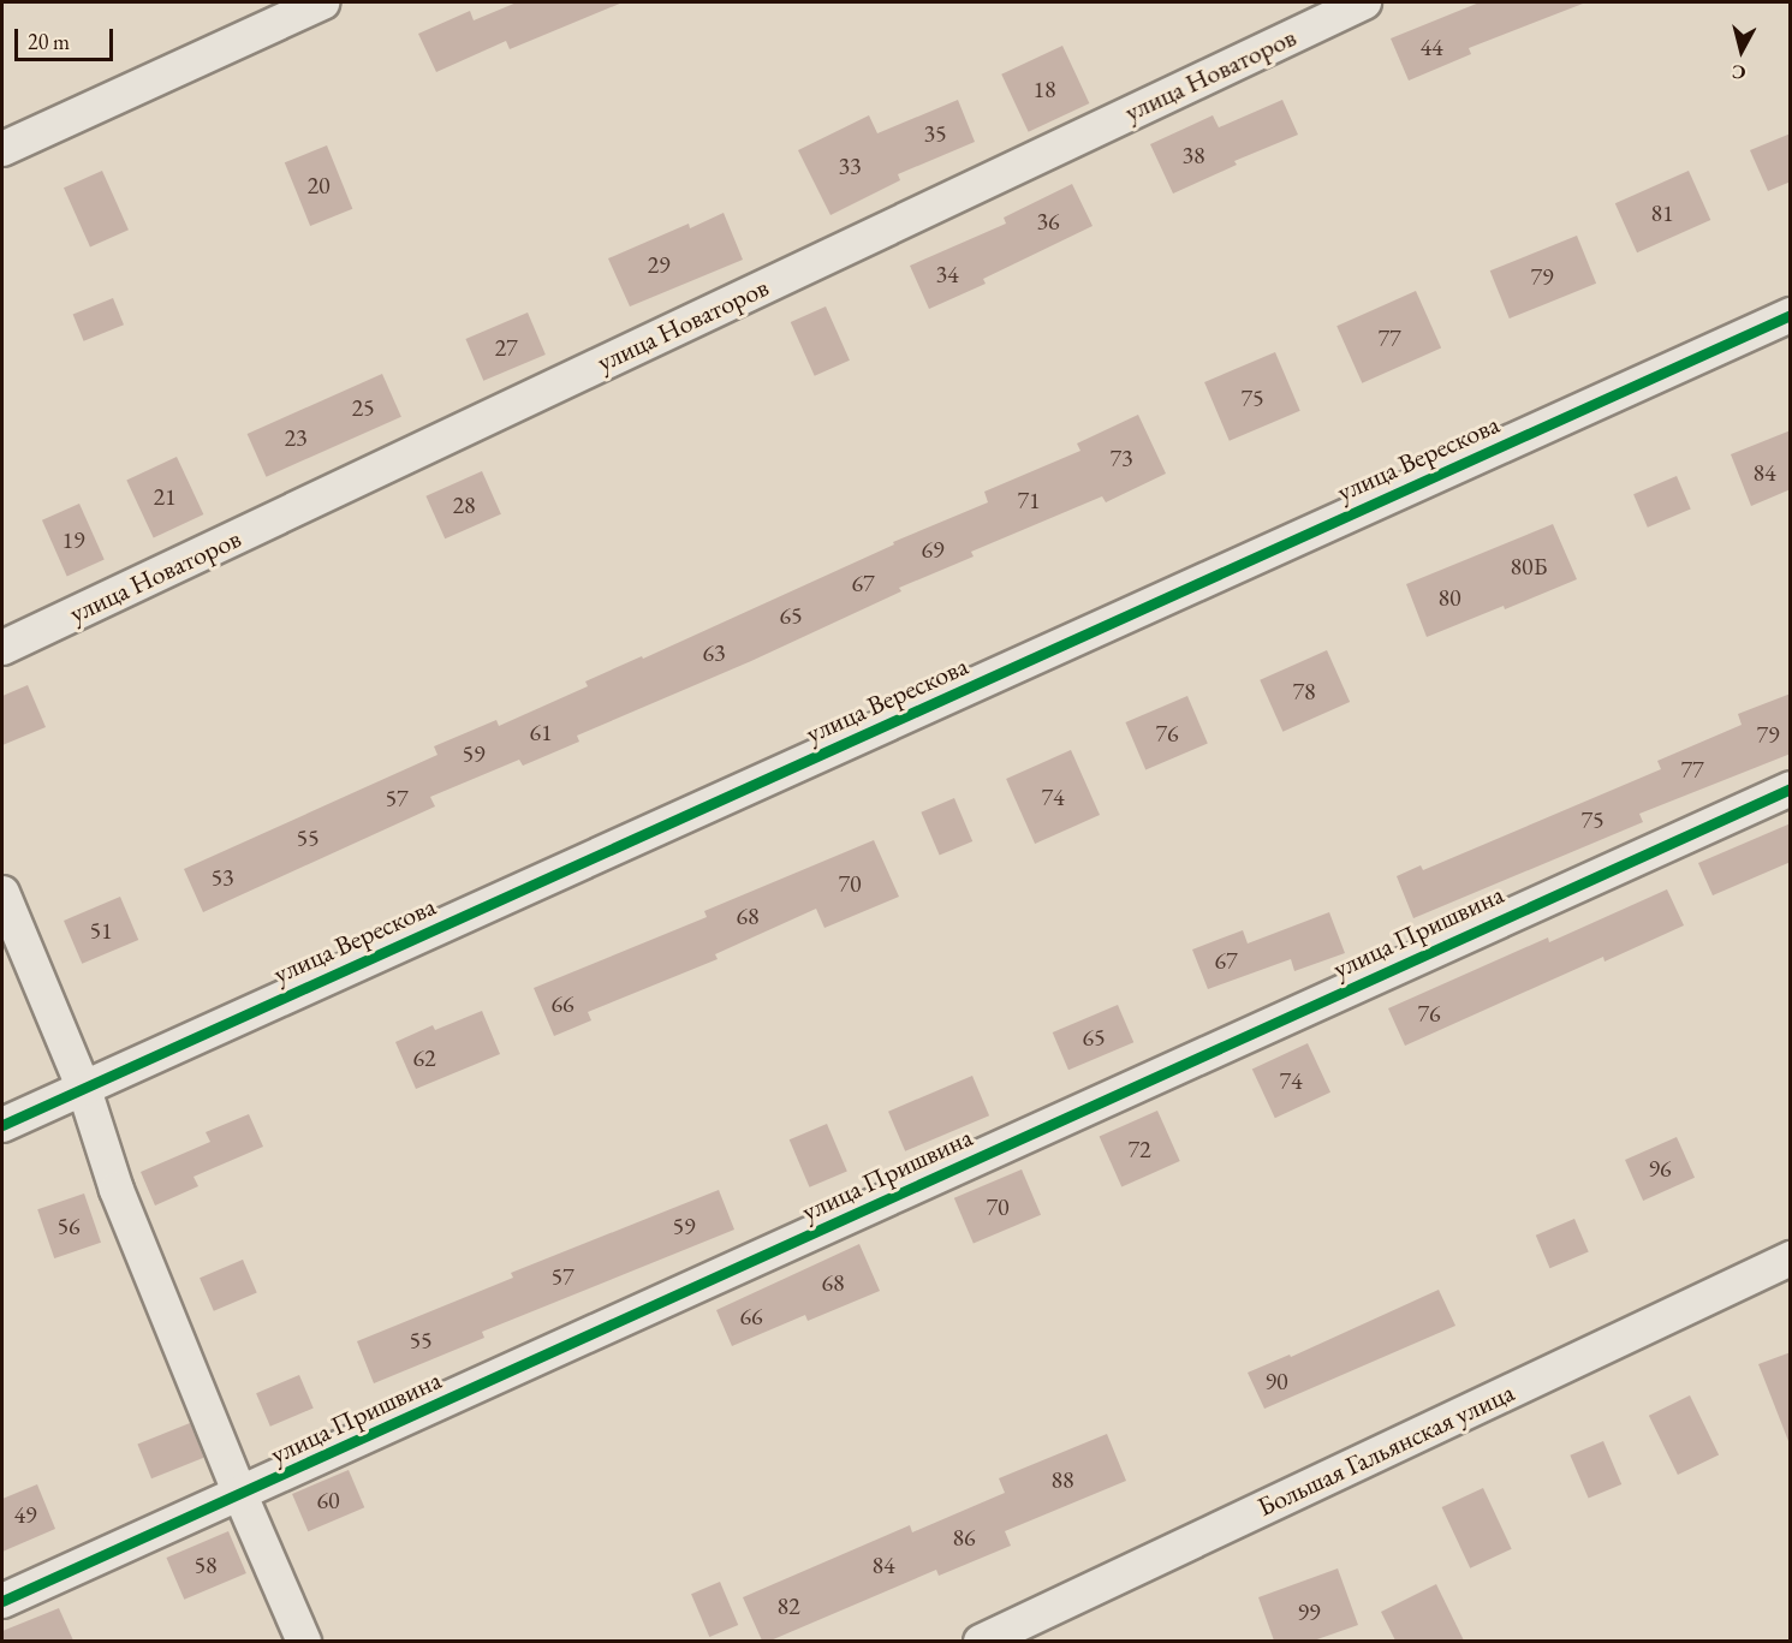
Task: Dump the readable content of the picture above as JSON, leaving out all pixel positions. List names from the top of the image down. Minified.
{"streets":{"street":["улица Новаторов","улица Верескова","улица Пришвина","Большая Гальянская улица"]},"house_numbers":["44","18","35","38","33","20","81","36","29","34","79","77","27","75","25","23","73","84","21","71","28","19","69","80Б","67","80","65","63","78","61","76","79","59","77","74","57","75","55","53","70","68","51","67","66","76","65","62","74","72","96","70","56","59","57","68","66","55","90","88","60","49","86","58","84","82","99"],"scale_bar":"20 m","north":"bottom"}
